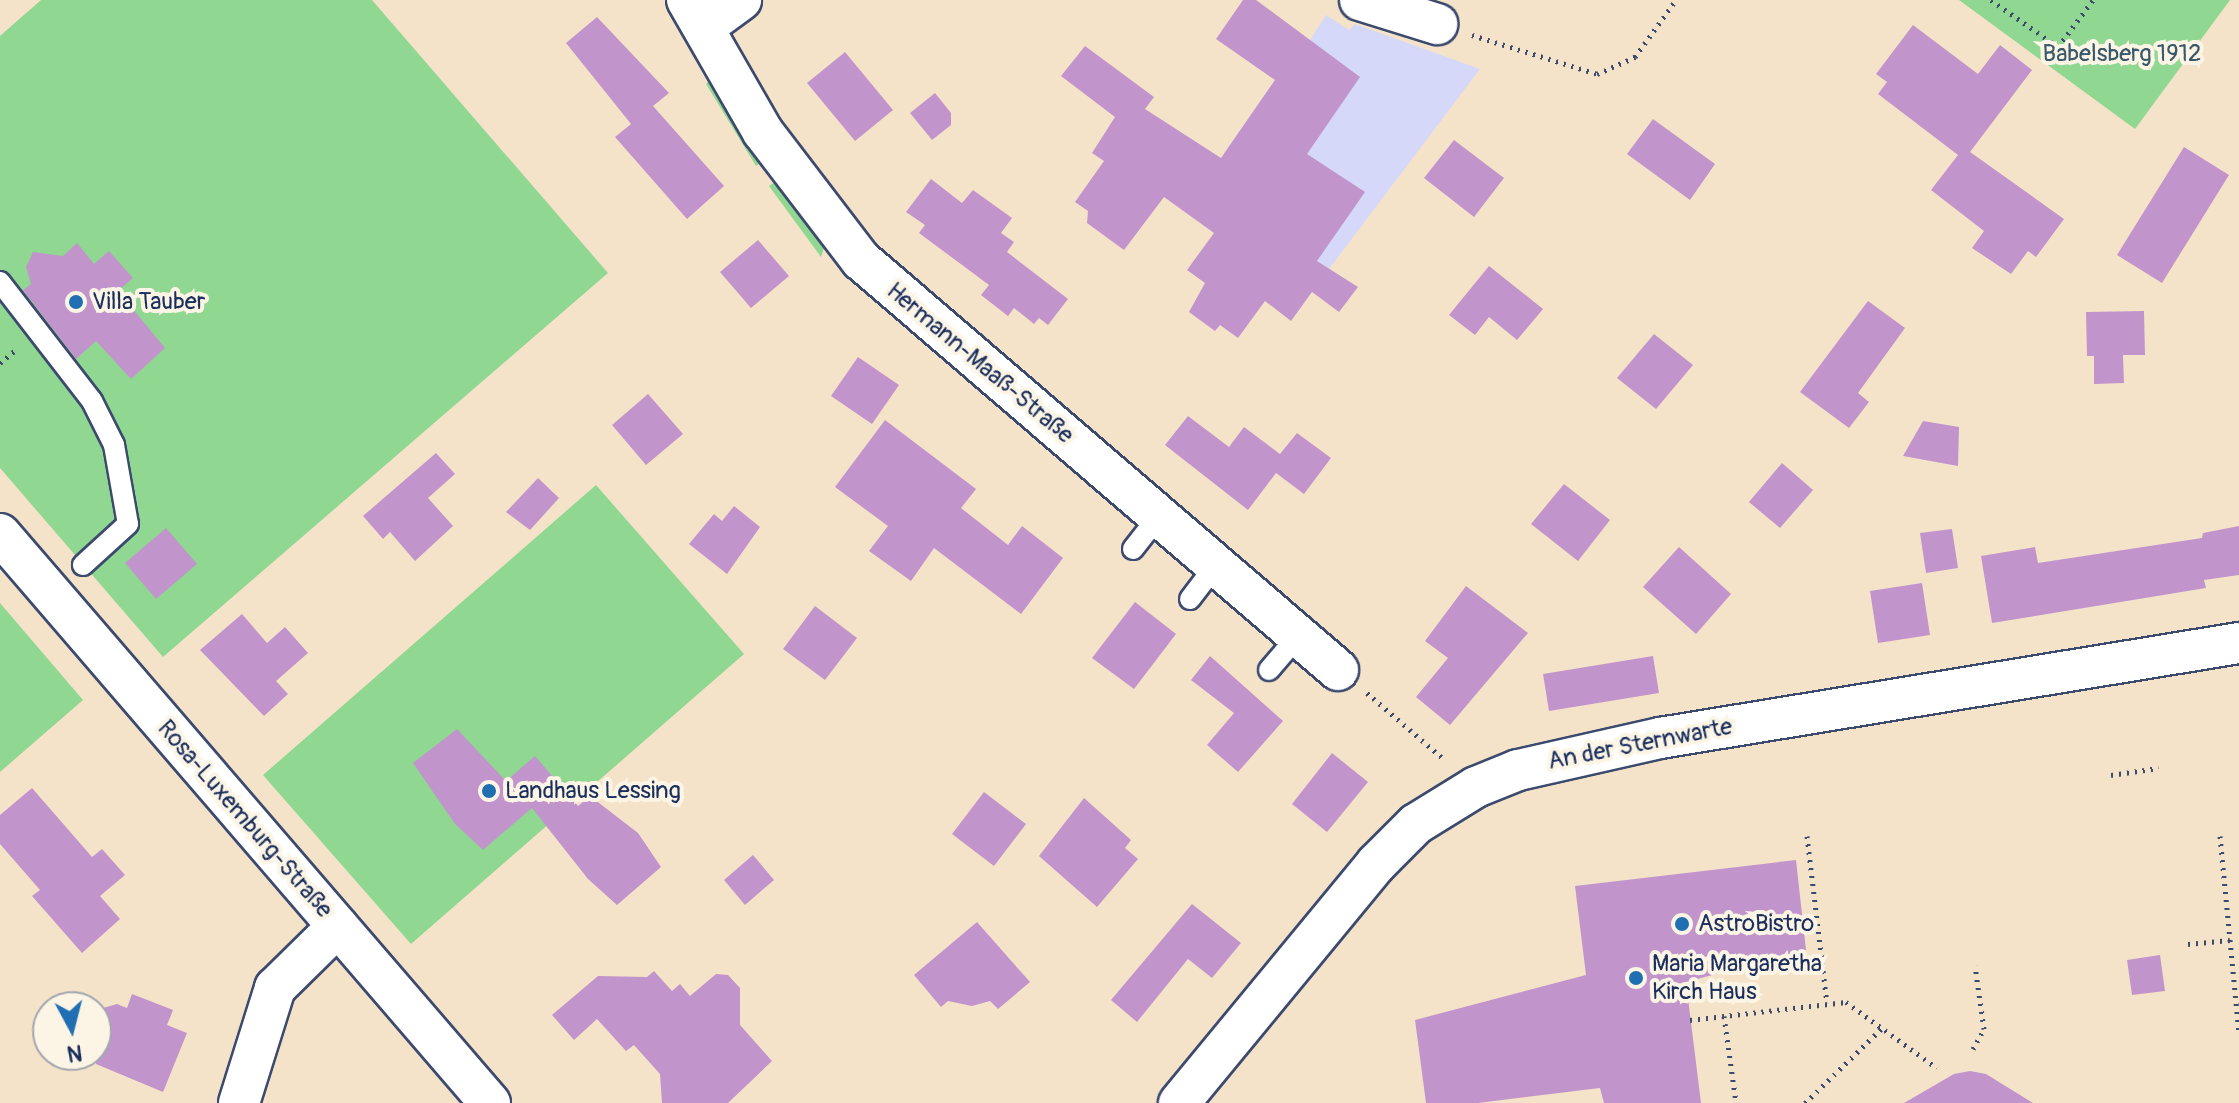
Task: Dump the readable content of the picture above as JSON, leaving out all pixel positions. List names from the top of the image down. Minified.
{"streets":{"street":["Hermann-Maaß-Straße","An der Sternwarte","Rosa-Luxemburg-Straße"]},"parks":["Babelsberg 1912"],"places":["Villa Tauber","Landhaus Lessing","AstroBistro","Maria Margaretha Kirch Haus"],"north":"bottom"}
